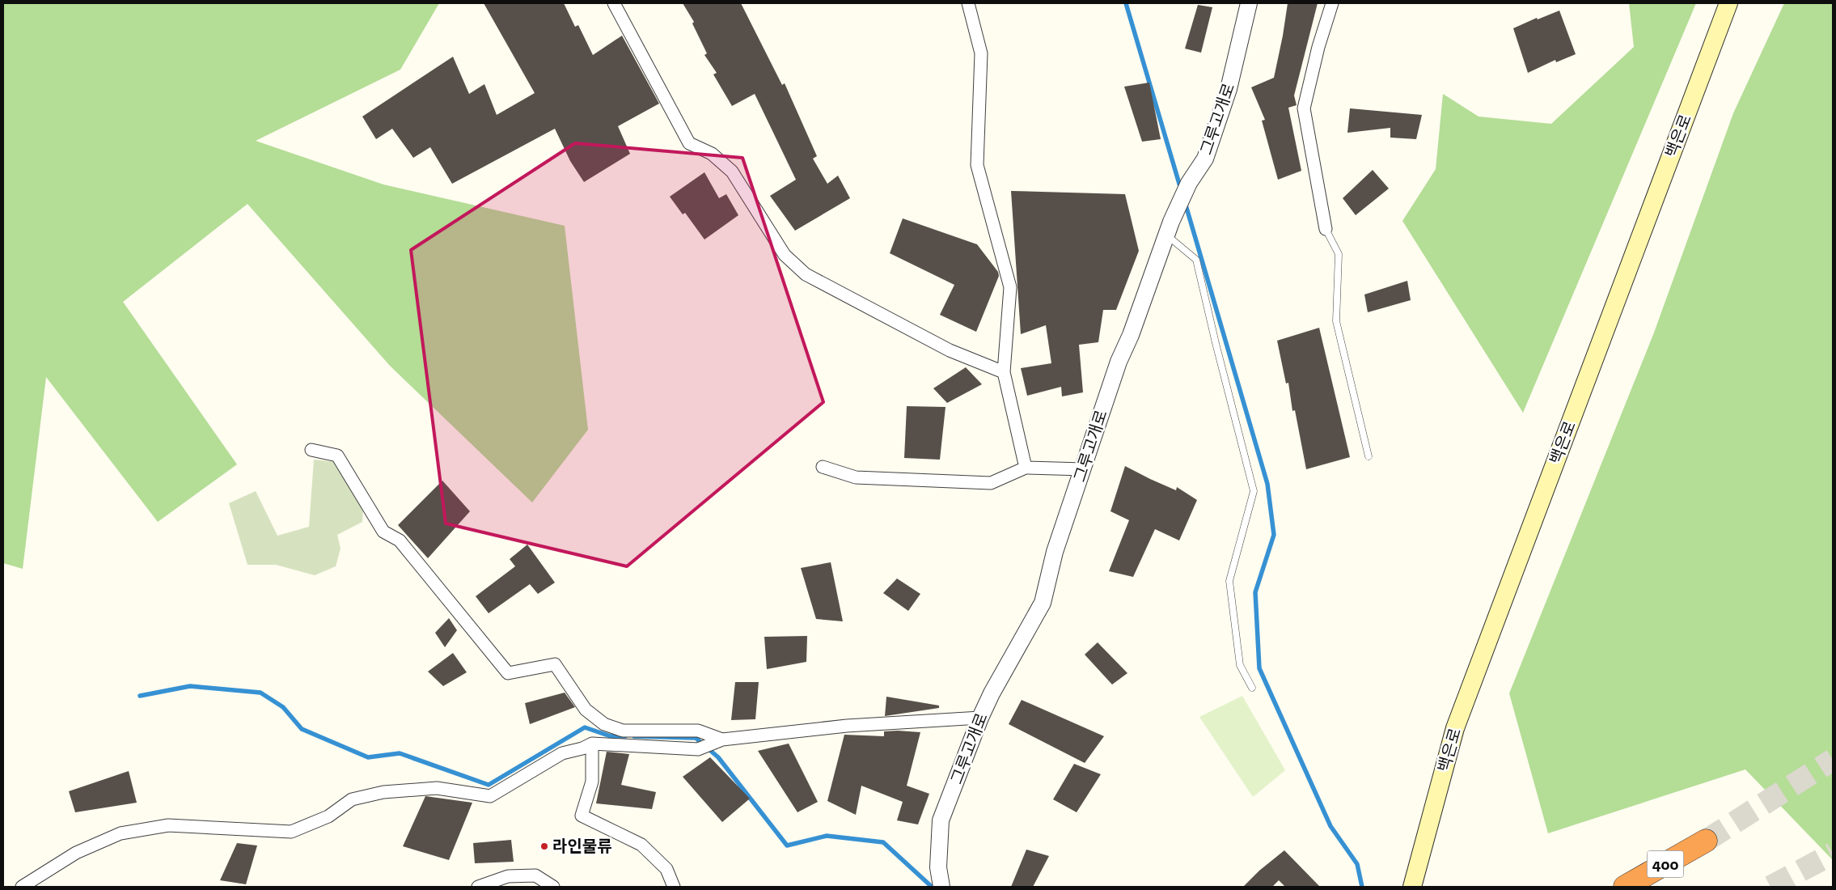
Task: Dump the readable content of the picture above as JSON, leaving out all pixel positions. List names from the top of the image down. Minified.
{"streets":{"highway":["400"],"main road":["백은로"],"street":["그루고개로"]},"places":["라인물류"]}
